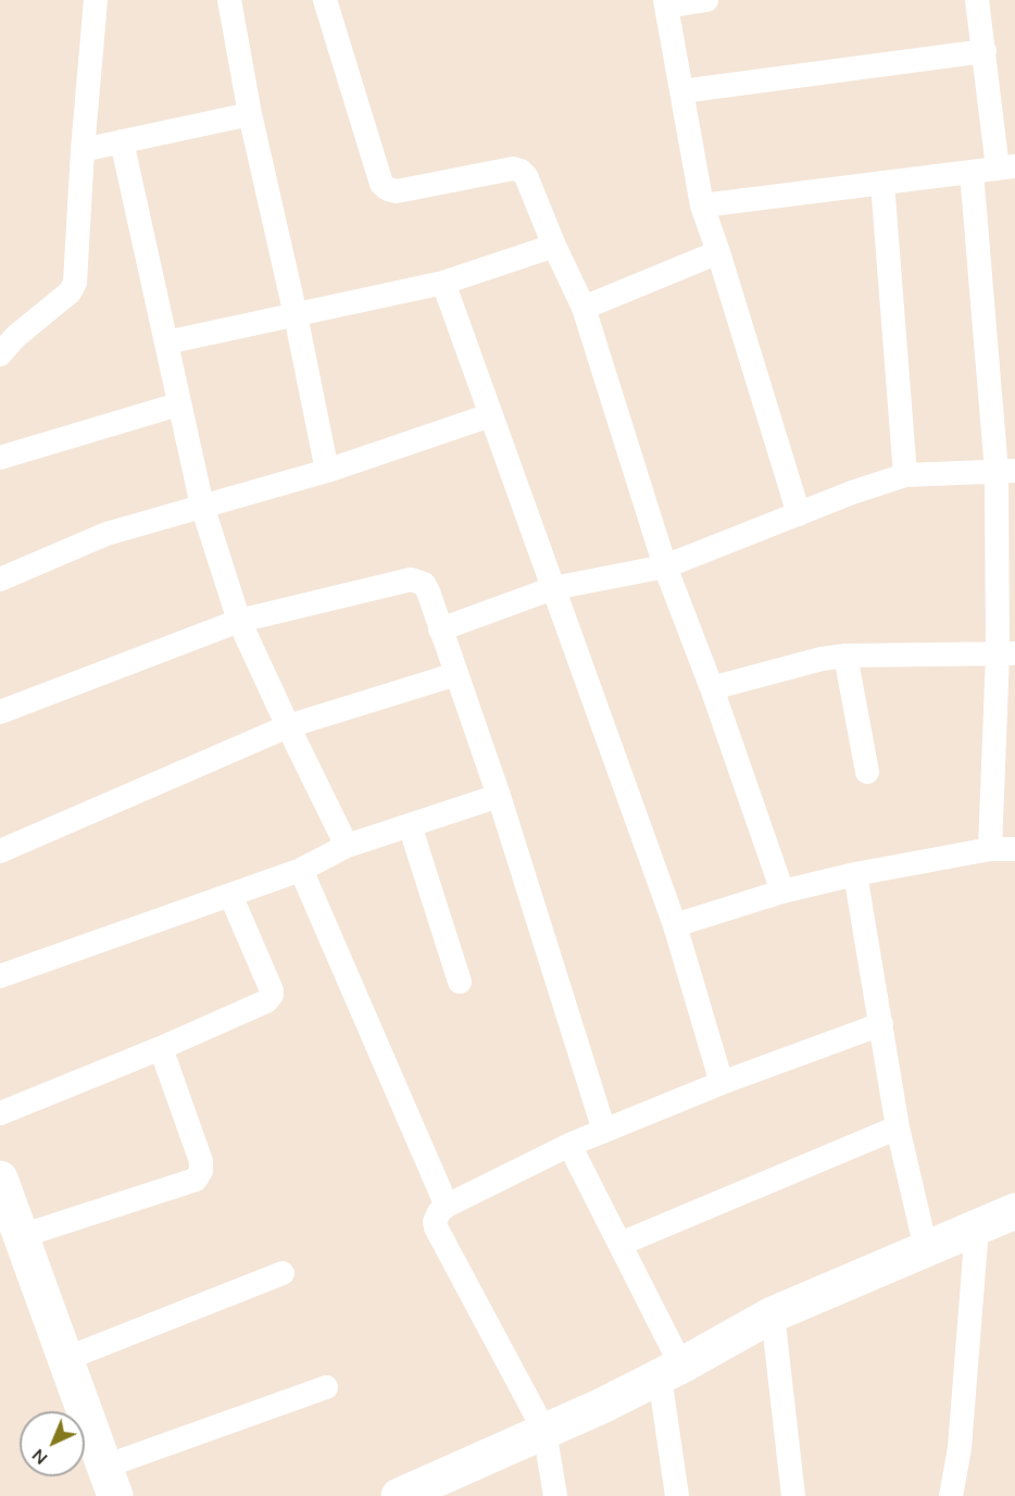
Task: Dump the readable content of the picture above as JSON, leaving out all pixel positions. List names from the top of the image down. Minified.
{"north":"bottom left"}
